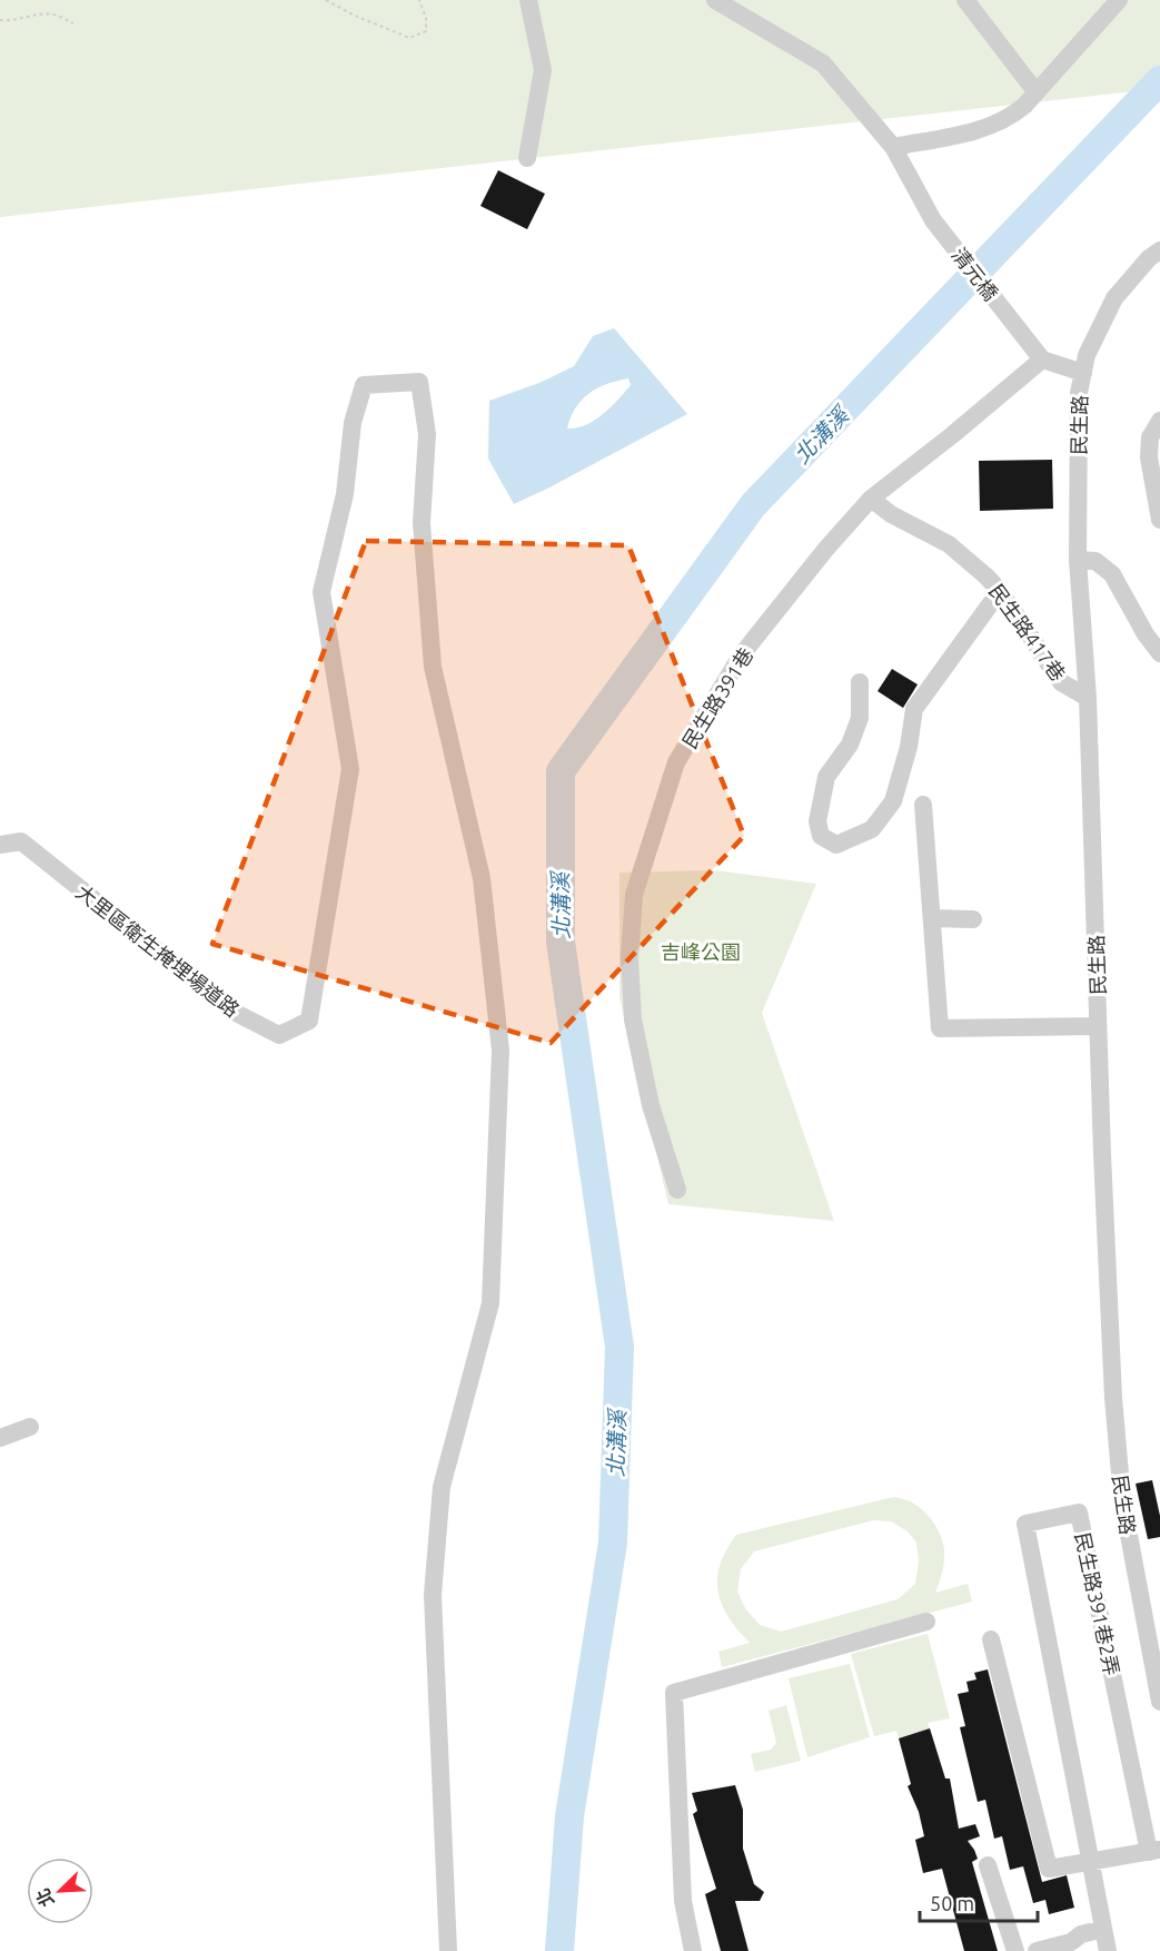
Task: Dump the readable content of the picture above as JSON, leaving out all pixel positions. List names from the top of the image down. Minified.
{"streets":{"street":["清元橋","民生路","民生路417巷","民生路391巷","大里區衛生掩埋場道路","民生路391巷2弄"]},"crossings":[["清元橋","民生路391巷"],["民生路","民生路417巷"],["民生路417巷","民生路391巷"]],"water":["北溝溪"],"parks":["吉峰公園"],"scale_bar":"50 m","north":"bottom left"}
